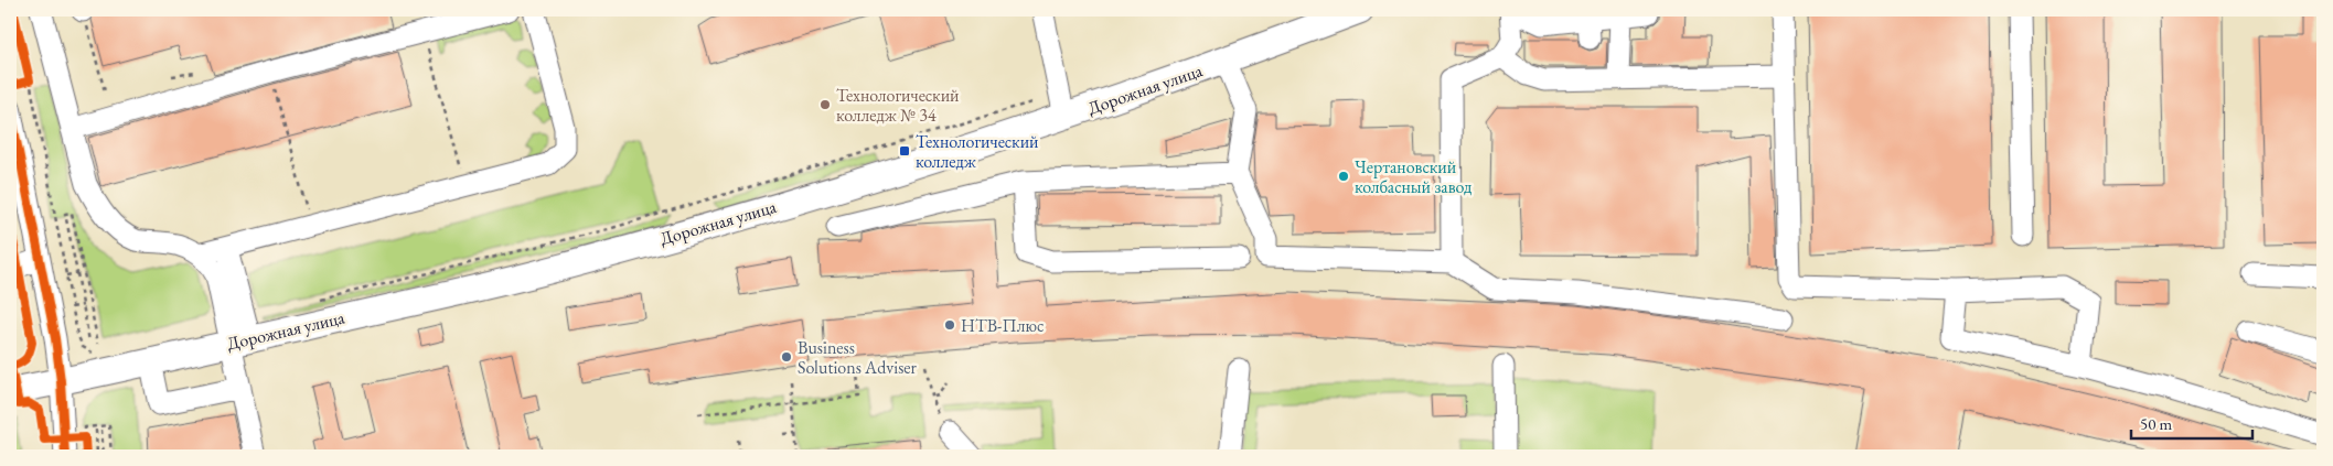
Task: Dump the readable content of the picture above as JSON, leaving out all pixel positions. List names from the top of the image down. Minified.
{"streets":{"main road":["Дорожная улица"]},"places":{"other":["Технологический колледж № 34","Чертановский колбасный завод","НТВ-Плюс","Business Solutions Adviser"],"transit":["Технологический колледж"]},"scale_bar":"50 m"}
